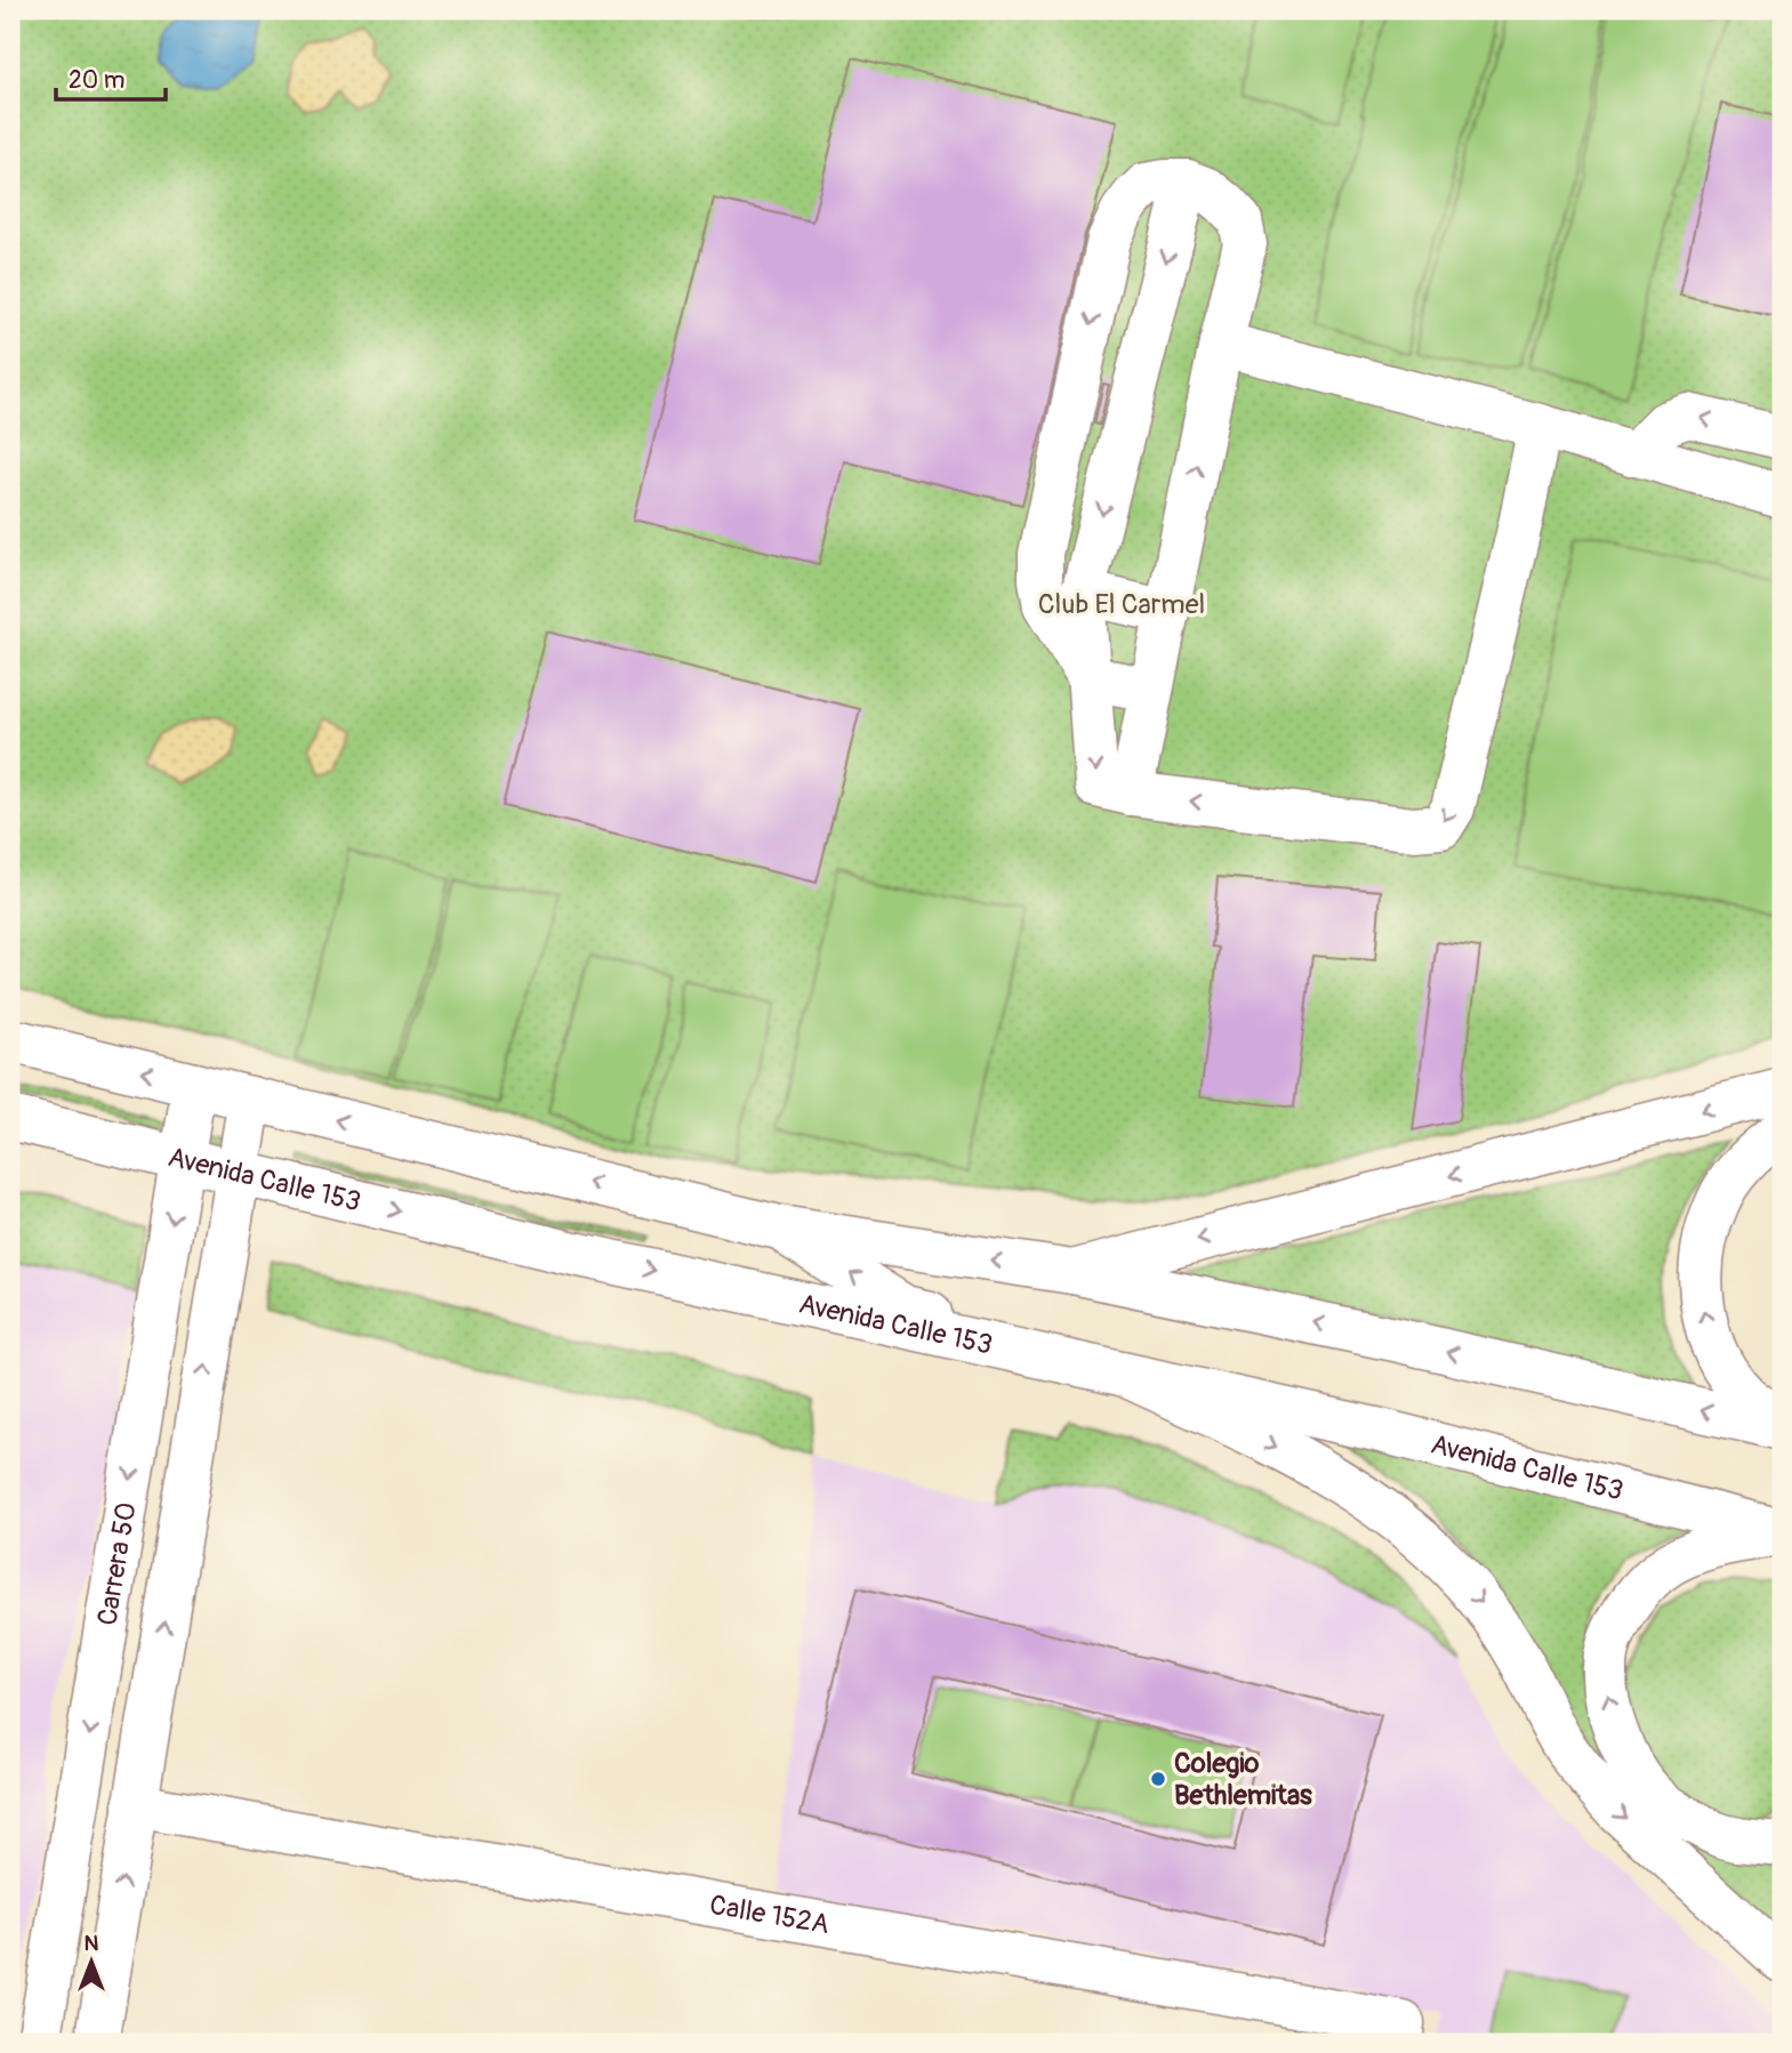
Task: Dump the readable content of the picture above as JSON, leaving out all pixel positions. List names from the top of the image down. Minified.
{"streets":{"main road":["Avenida Calle 153","Carrera 50","Calle 152A"]},"crossings":[["Avenida Calle 153","Carrera 50"],["Carrera 50","Calle 152A"]],"parks":["Club El Carmel"],"places":["Colegio Bethlemitas"],"scale_bar":"20 m","north":"top"}
